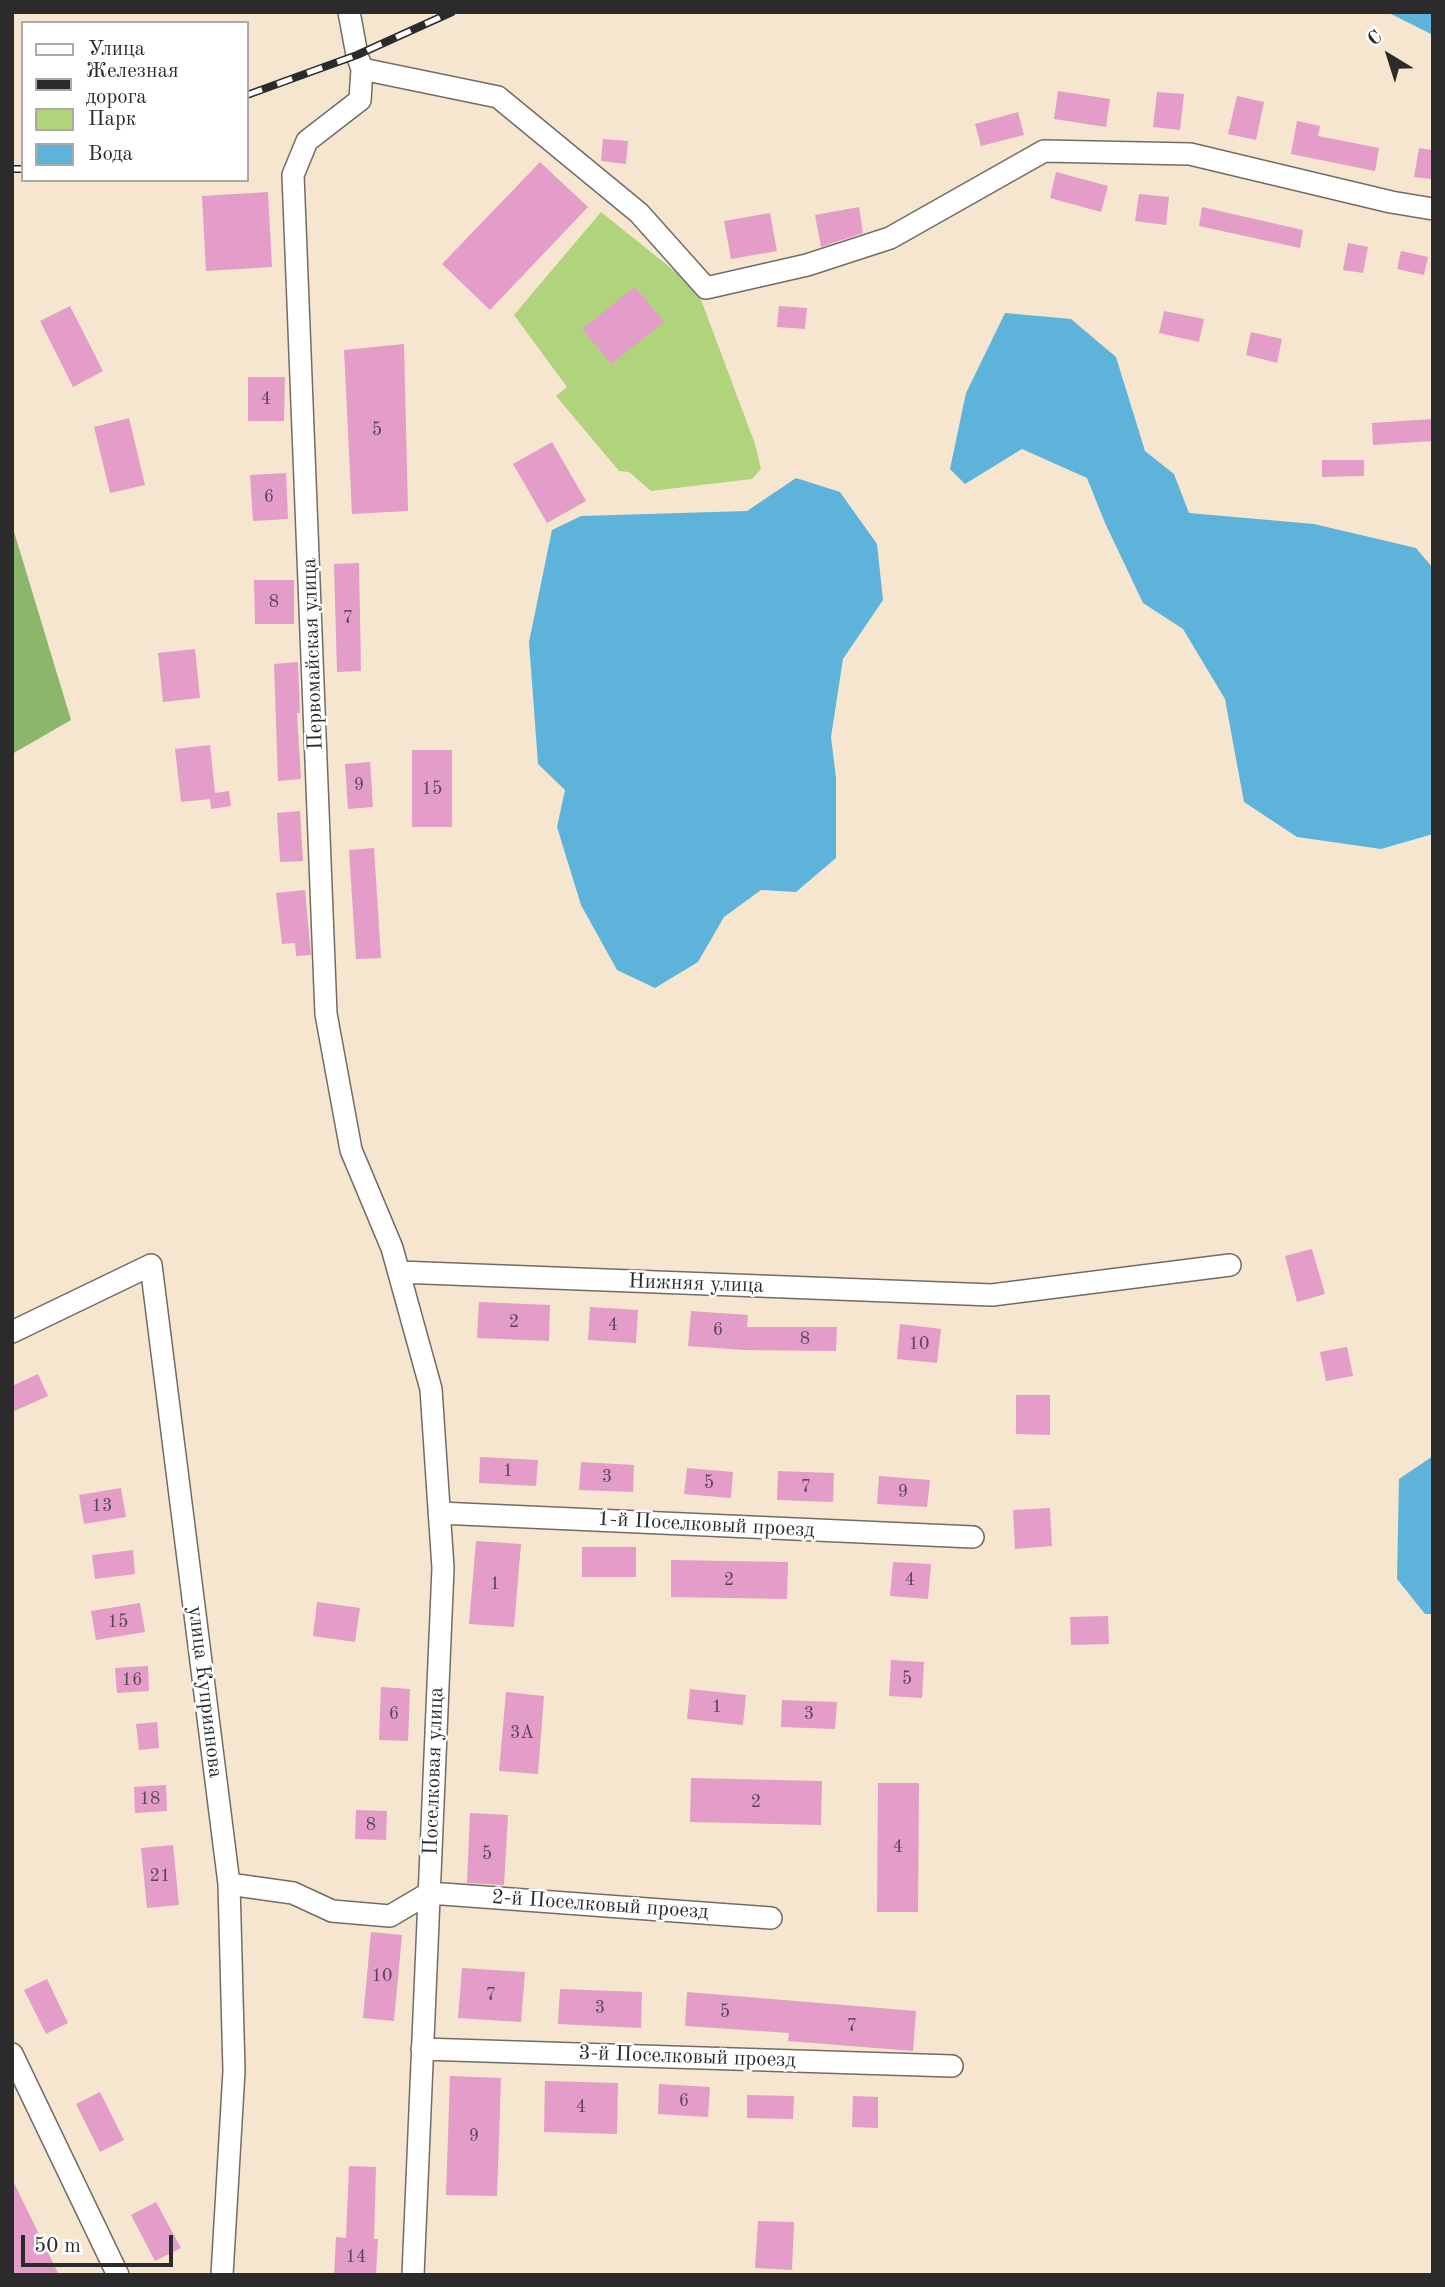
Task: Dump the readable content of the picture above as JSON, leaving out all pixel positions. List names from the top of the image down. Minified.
{"streets":{"street":["Первомайская улица","Нижняя улица","1-й Поселковый проезд","улица Куприянова","Поселковая улица","2-й Поселковый проезд","3-й Поселковый проезд"]},"crossings":[["Первомайская улица","Нижняя улица"],["Первомайская улица","Поселковая улица"],["Нижняя улица","Поселковая улица"],["1-й Поселковый проезд","Поселковая улица"],["Поселковая улица","2-й Поселковый проезд"],["Поселковая улица","3-й Поселковый проезд"]],"house_numbers":["4","5","6","8","7","9","15","2","4","6","8","10","1","3","5","7","9","13","2","4","1","15","5","16","1","6","3","3А","18","2","8","4","5","21","10","7","3","5","7","6","4","9","14"],"legend":["Улица","Железная дорога","Парк","Вода"],"scale_bar":"50 m","north":"top left"}
